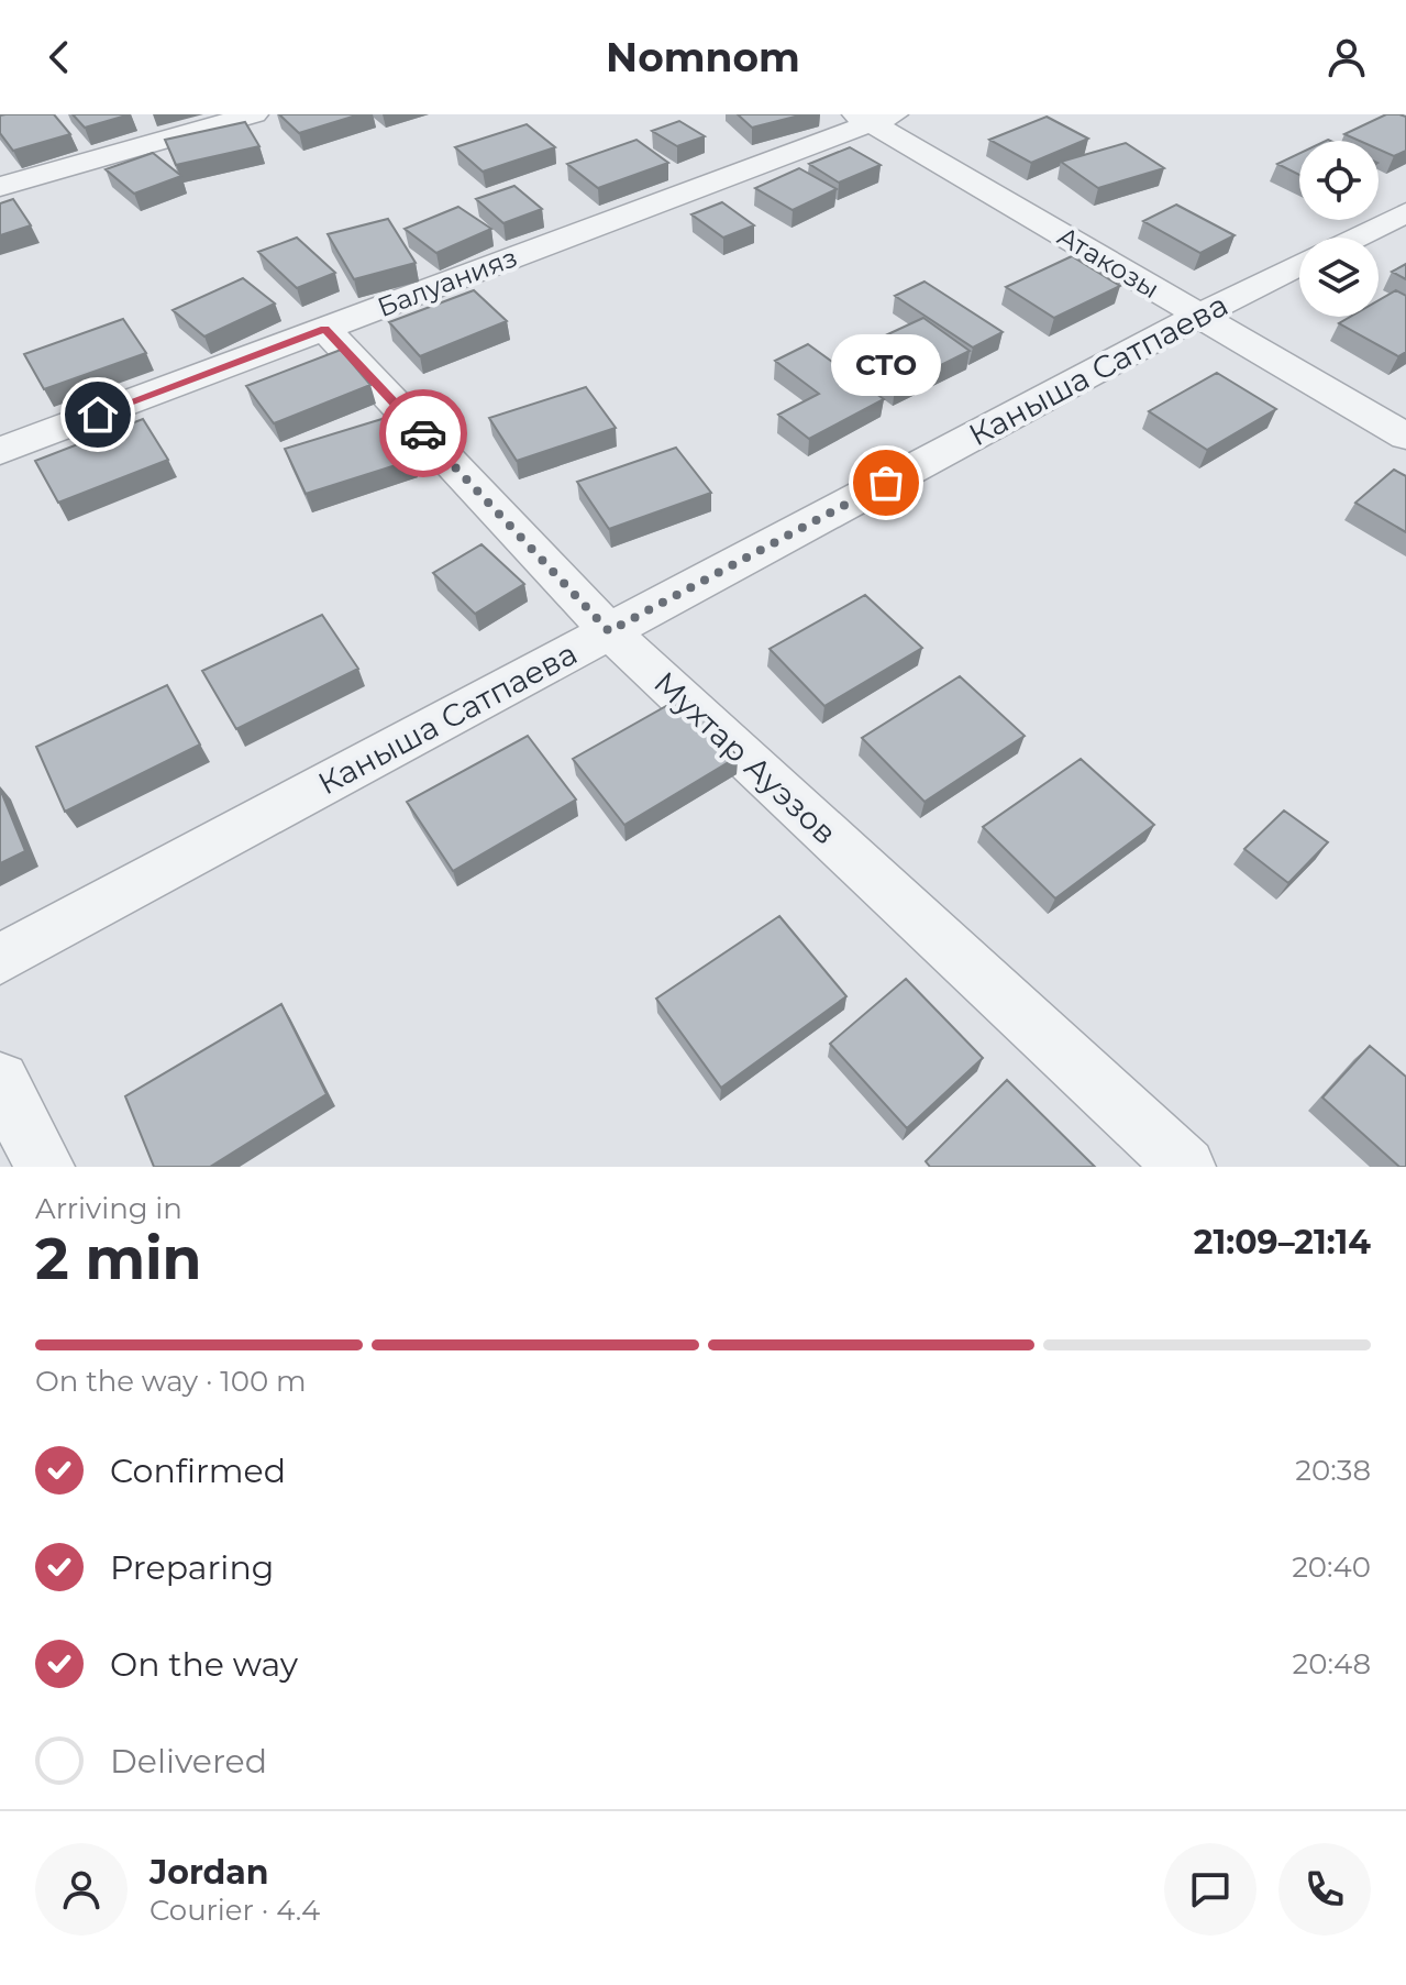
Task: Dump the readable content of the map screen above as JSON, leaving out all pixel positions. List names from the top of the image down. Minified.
{"streets":{"street":["Атакозы","Балуанияз","Каныша Сатпаева","Мухтар Ауэзов"]},"crossings":[["Атакозы","Балуанияз"],["Атакозы","Каныша Сатпаева"],["Балуанияз","Мухтар Ауэзов"],["Каныша Сатпаева","Мухтар Ауэзов"]],"places":["CTO"],"page":{"header":"Nomnom","bubble":"CTO","heading":["2 min","Arriving in","21:09–21:14"],"panel":["Jordan","Courier · 4.4"],"bar":"On the way · 100 m","list":[["Confirmed","20:38"],["Preparing","20:40"],["On the way","20:48"],"Delivered"]}}
